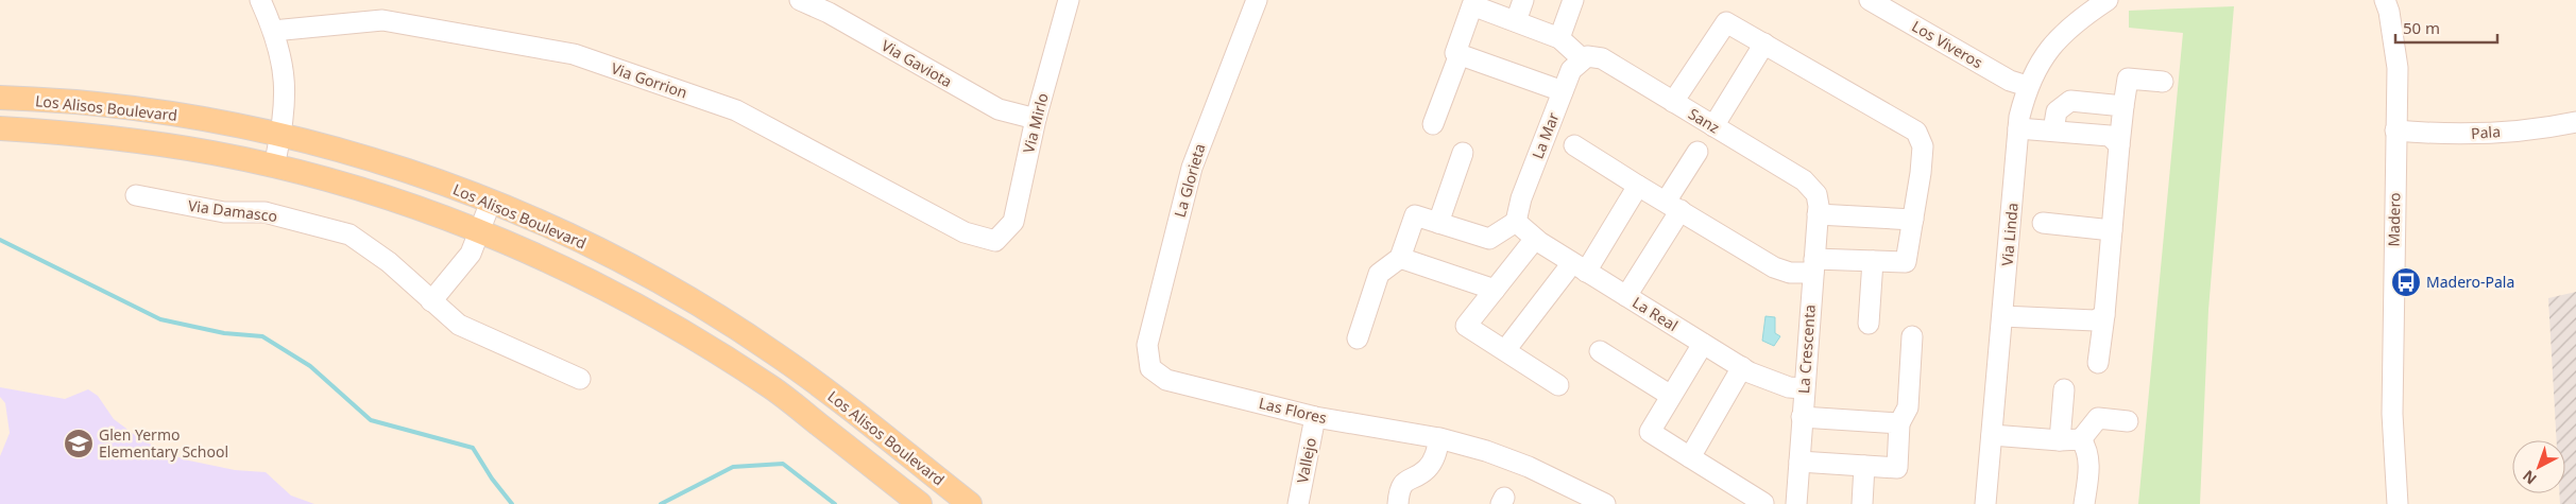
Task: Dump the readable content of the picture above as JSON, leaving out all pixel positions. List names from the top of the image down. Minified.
{"streets":{"main road":["Los Alisos Boulevard"],"street":["Los Viveros","Via Gaviota","Via Gorrion","Sanz","Via Mirlo","Pala","La Mar","La Glorieta","Via Damasco","Madero","Via Linda","La Real","La Crescenta","Las Flores","Vallejo"]},"crossings":[["Los Viveros","Via Linda"],["Via Gaviota","Via Mirlo"],["Via Gorrion","Via Mirlo"],["Sanz","La Mar"],["Sanz","La Crescenta"],["Pala","Madero"],["La Mar","La Real"],["La Glorieta","Las Flores"],["La Real","La Crescenta"],["Las Flores","Vallejo"]],"places":{"bus stop":["Madero-Pala"],"school or university":["Glen Yermo Elementary School"]},"scale_bar":"50 m","north":"bottom left"}
